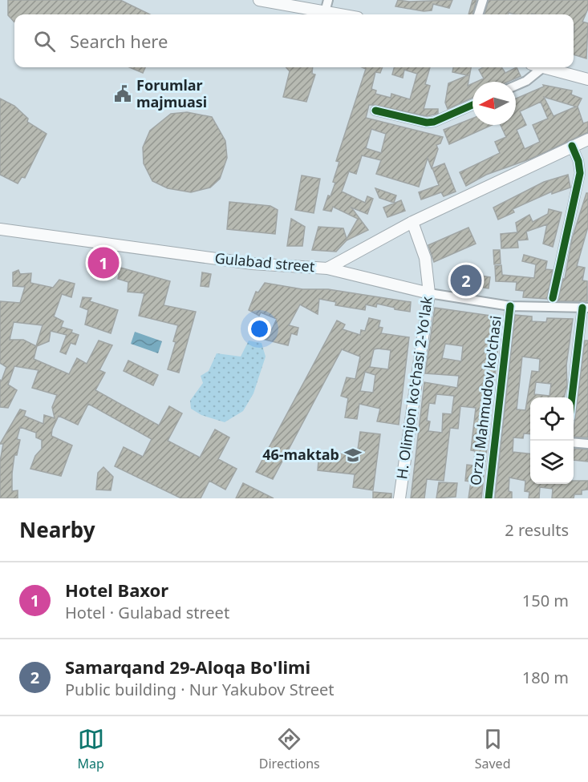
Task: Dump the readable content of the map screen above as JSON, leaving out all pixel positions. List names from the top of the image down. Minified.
{"streets":{"main road":["Gulabad street","H. Olimjon ko'chasi 2-Yo'lak"],"street":["Orzu Mahmudov ko'chasi"]},"crossings":[["Gulabad street","H. Olimjon ko'chasi 2-Yo'lak"]],"places":{"public building":["Forumlar majmuasi"],"school or university":["46-maktab"]},"north":"left","page":{"search":"Search here","pins":["1","2"],"heading":["Nearby","2 results"],"list":[{"mark":"1","name":"Hotel Baxor","note":"Hotel · Gulabad street","value":"150 m"},{"mark":"2","name":"Samarqand 29-Aloqa Bo'limi","note":"Public building · Nur Yakubov Street","value":"180 m"}],"nav":["Map","Directions","Saved"]}}
